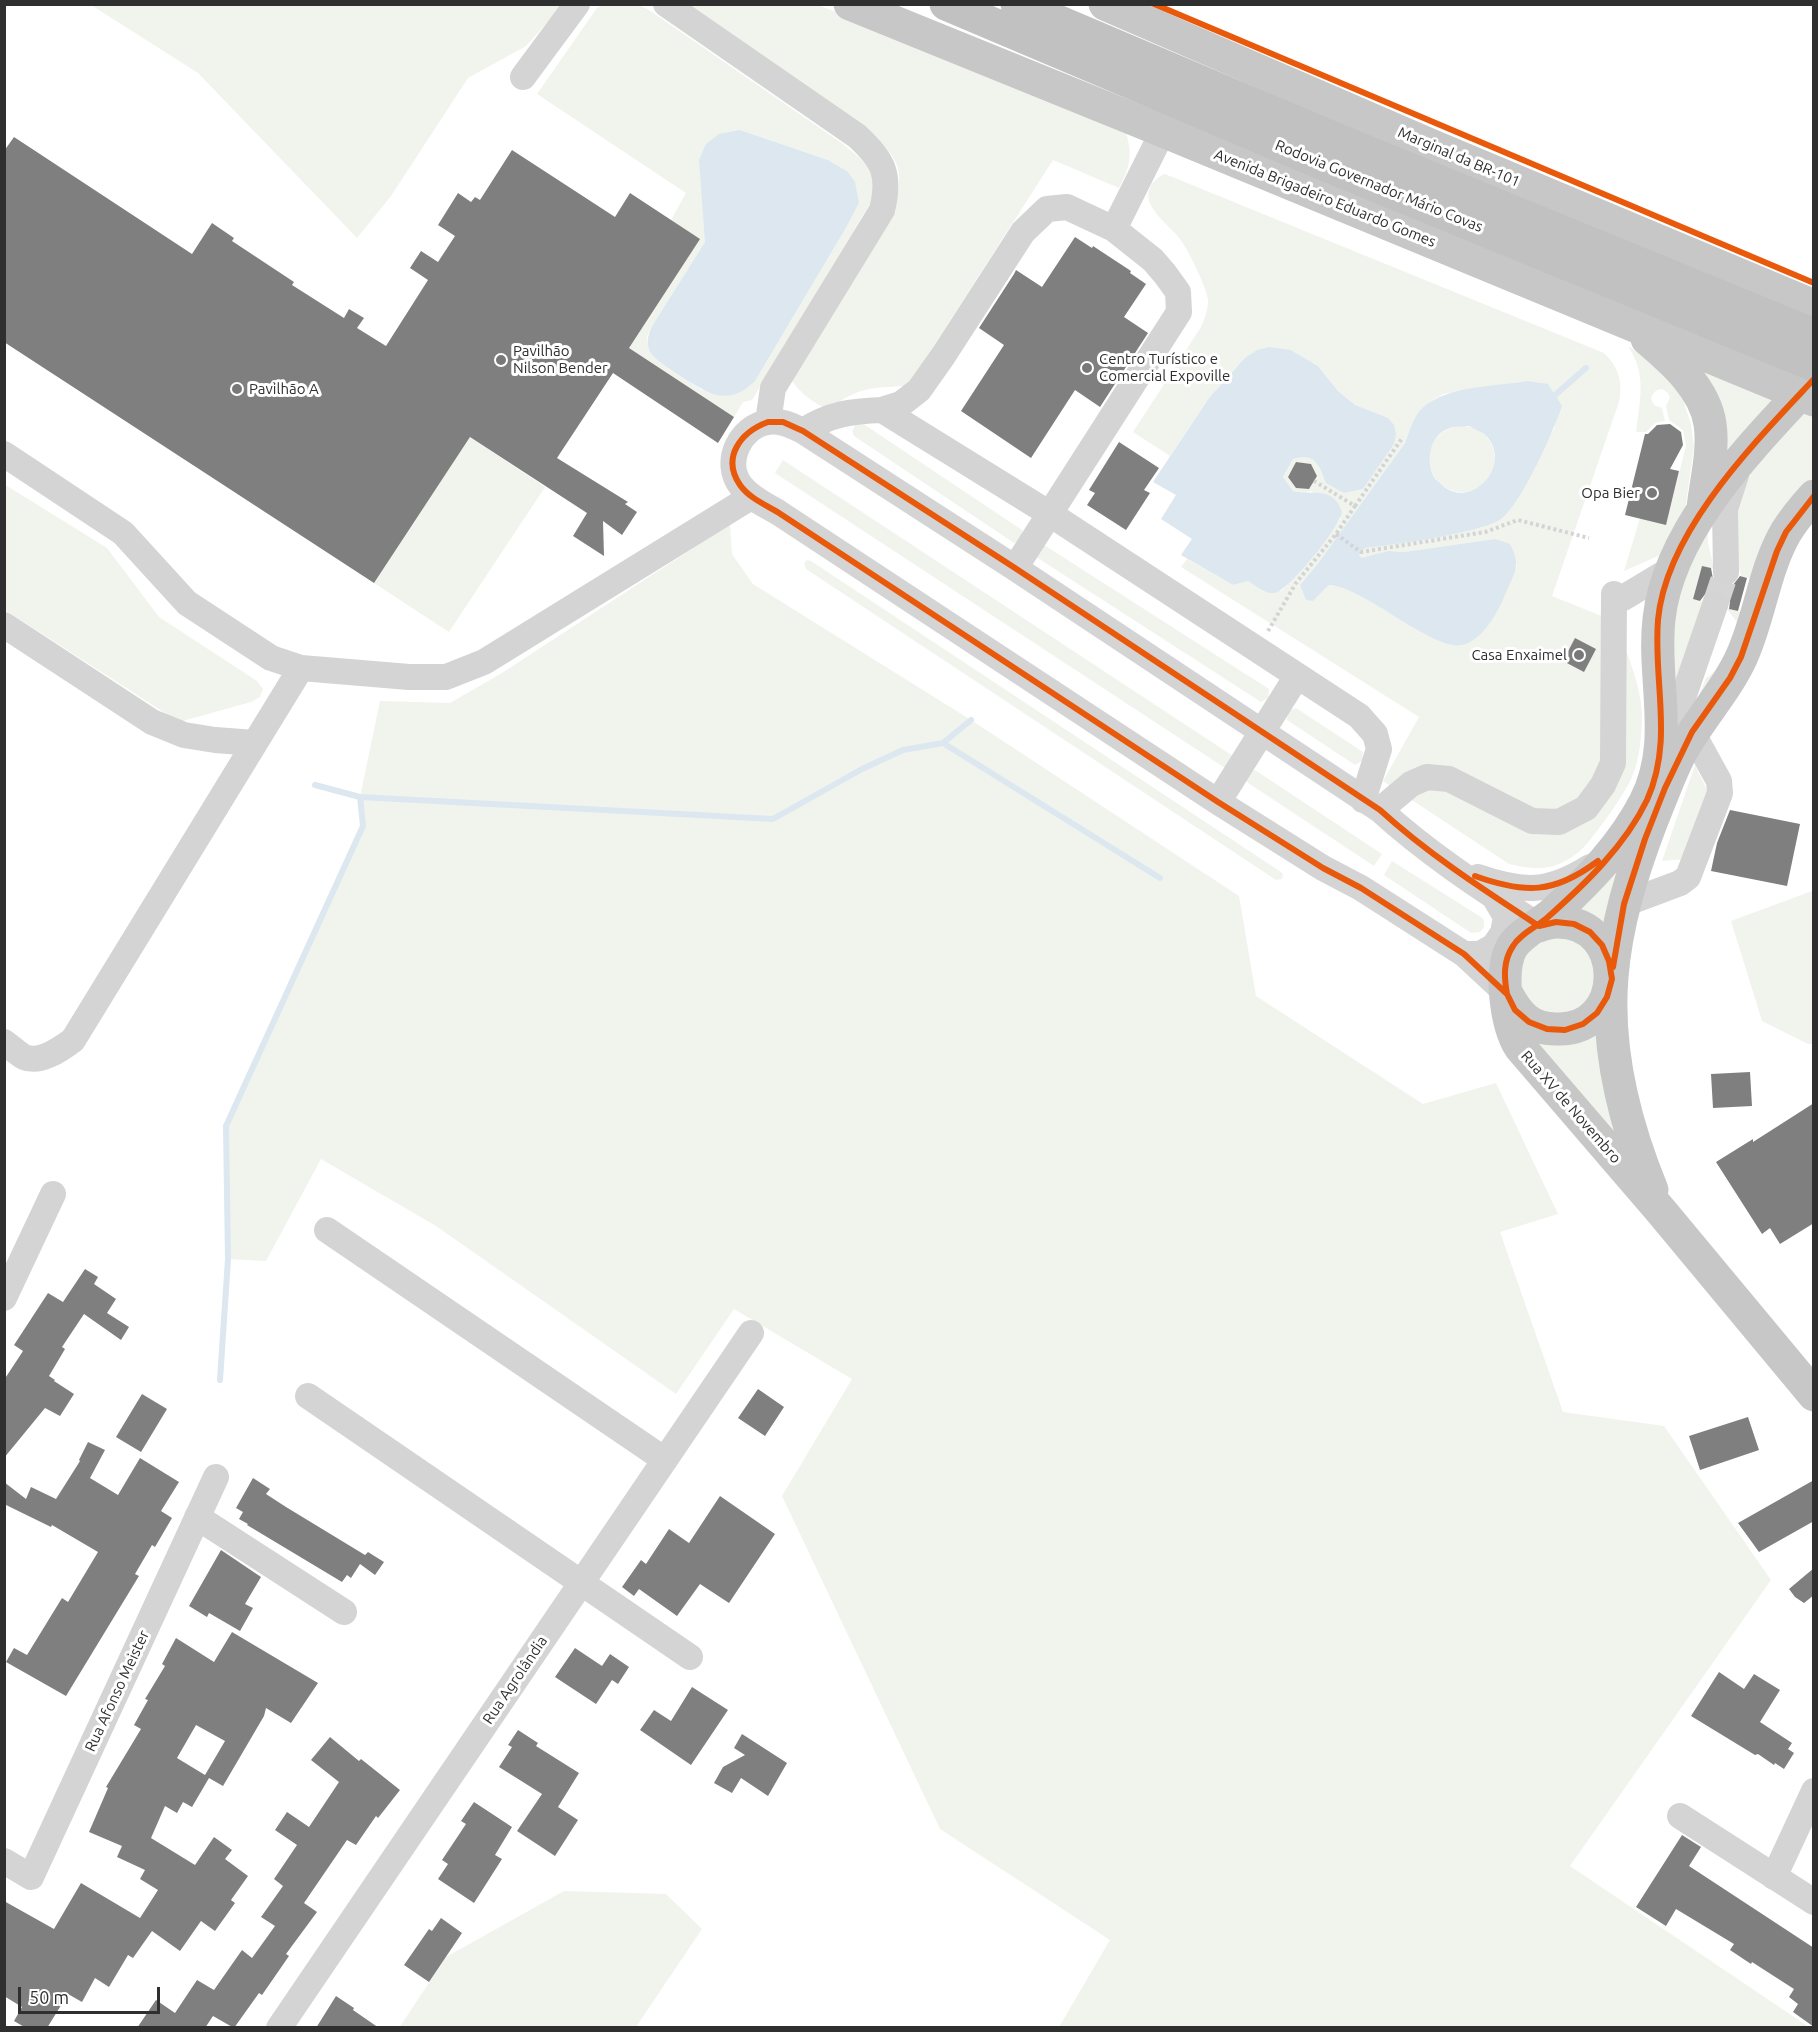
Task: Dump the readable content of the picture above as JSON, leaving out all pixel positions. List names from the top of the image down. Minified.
{"streets":{"highway":["Rodovia Governador Mário Covas"],"main road":["Marginal da BR-101","Avenida Brigadeiro Eduardo Gomes","Rua XV de Novembro"],"street":["Rua Agrolândia","Rua Afonso Meister"]},"crossings":[["Marginal da BR-101","Rodovia Governador Mário Covas"],["Avenida Brigadeiro Eduardo Gomes","Rua XV de Novembro"]],"places":["Pavilhão Nilson Bender","Centro Turístico e Comercial Expoville","Pavilhão A","Opa Bier","Casa Enxaimel"],"scale_bar":"50 m"}
